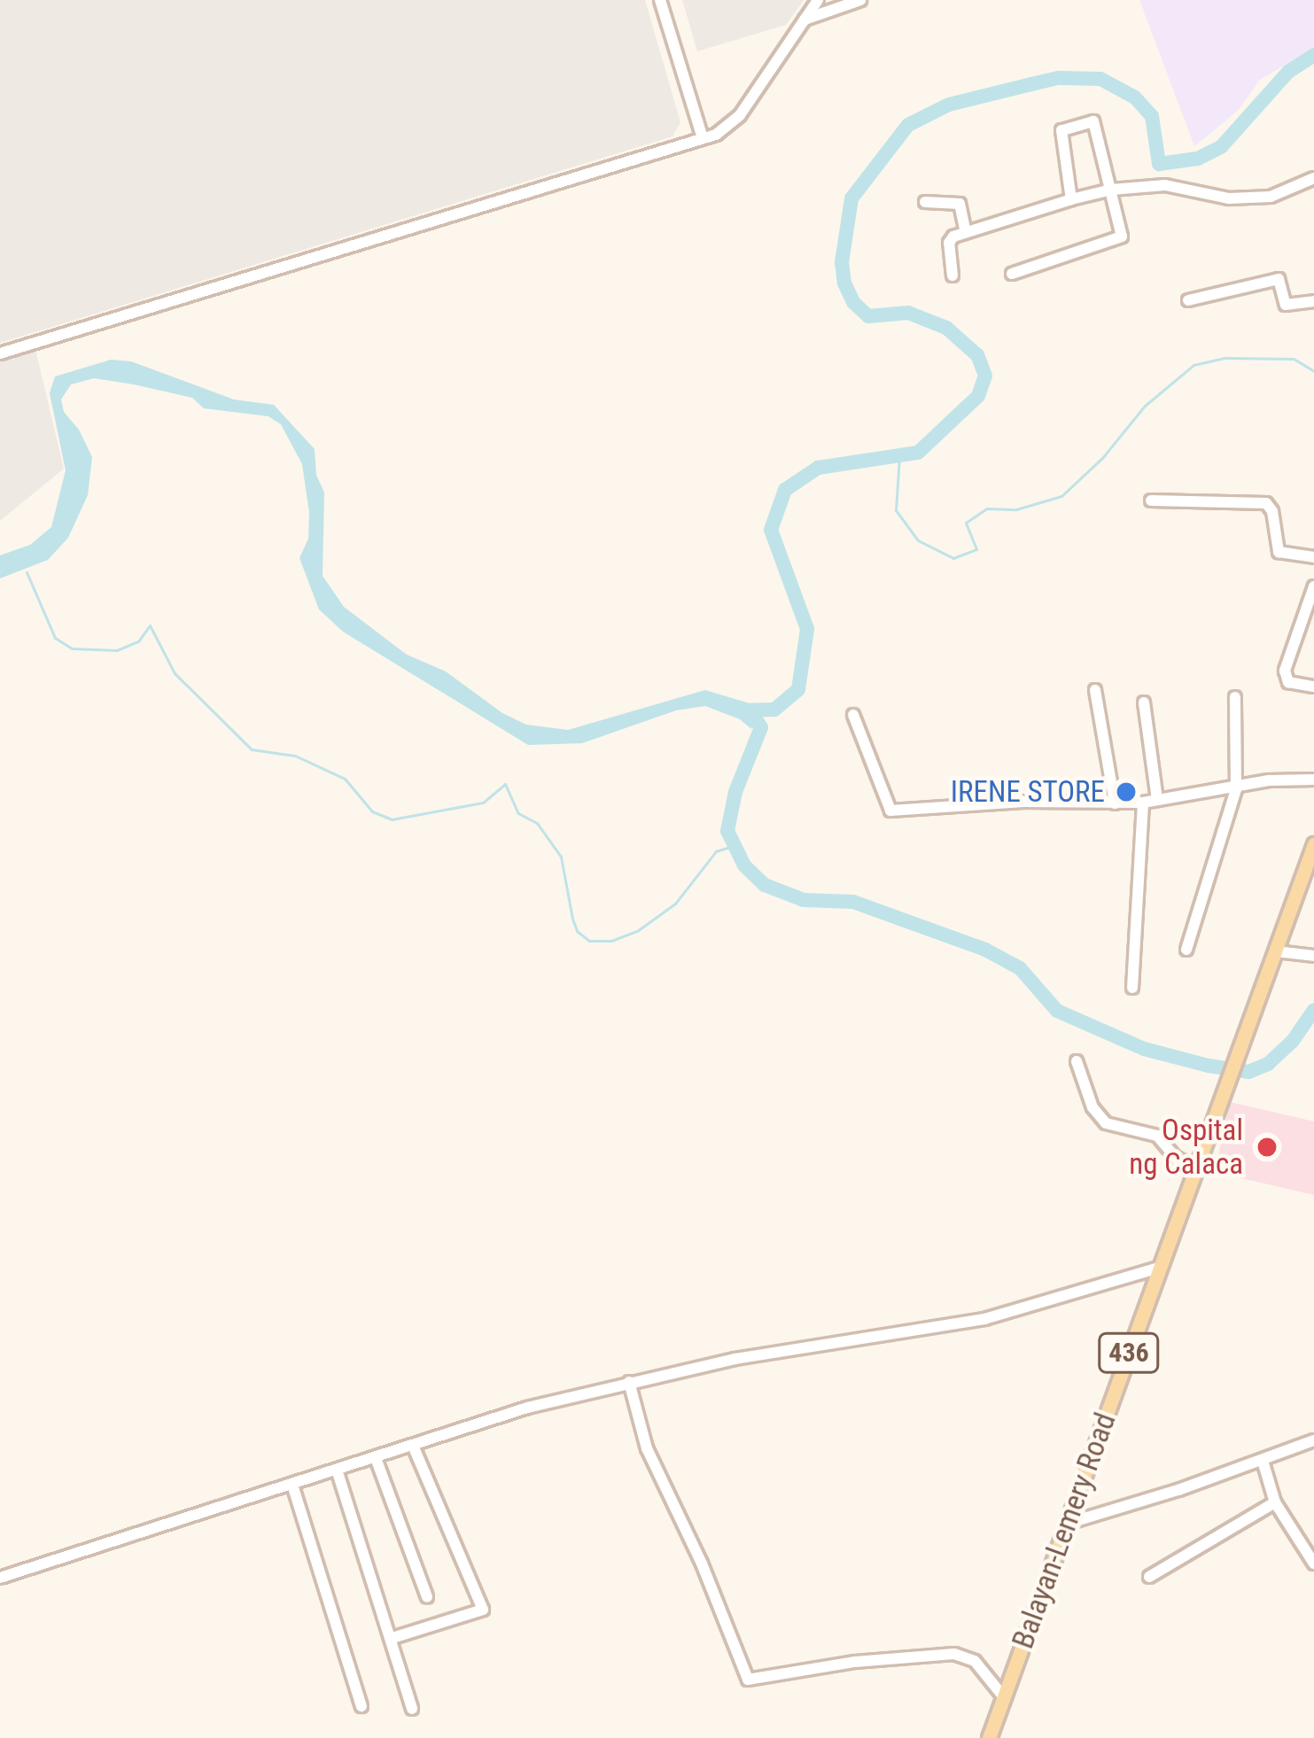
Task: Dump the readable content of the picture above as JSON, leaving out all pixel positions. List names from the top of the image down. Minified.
{"streets":{"main road":["436","Balayan-Lemery Road"]},"places":["IRENE STORE","Ospital ng Calaca"]}
